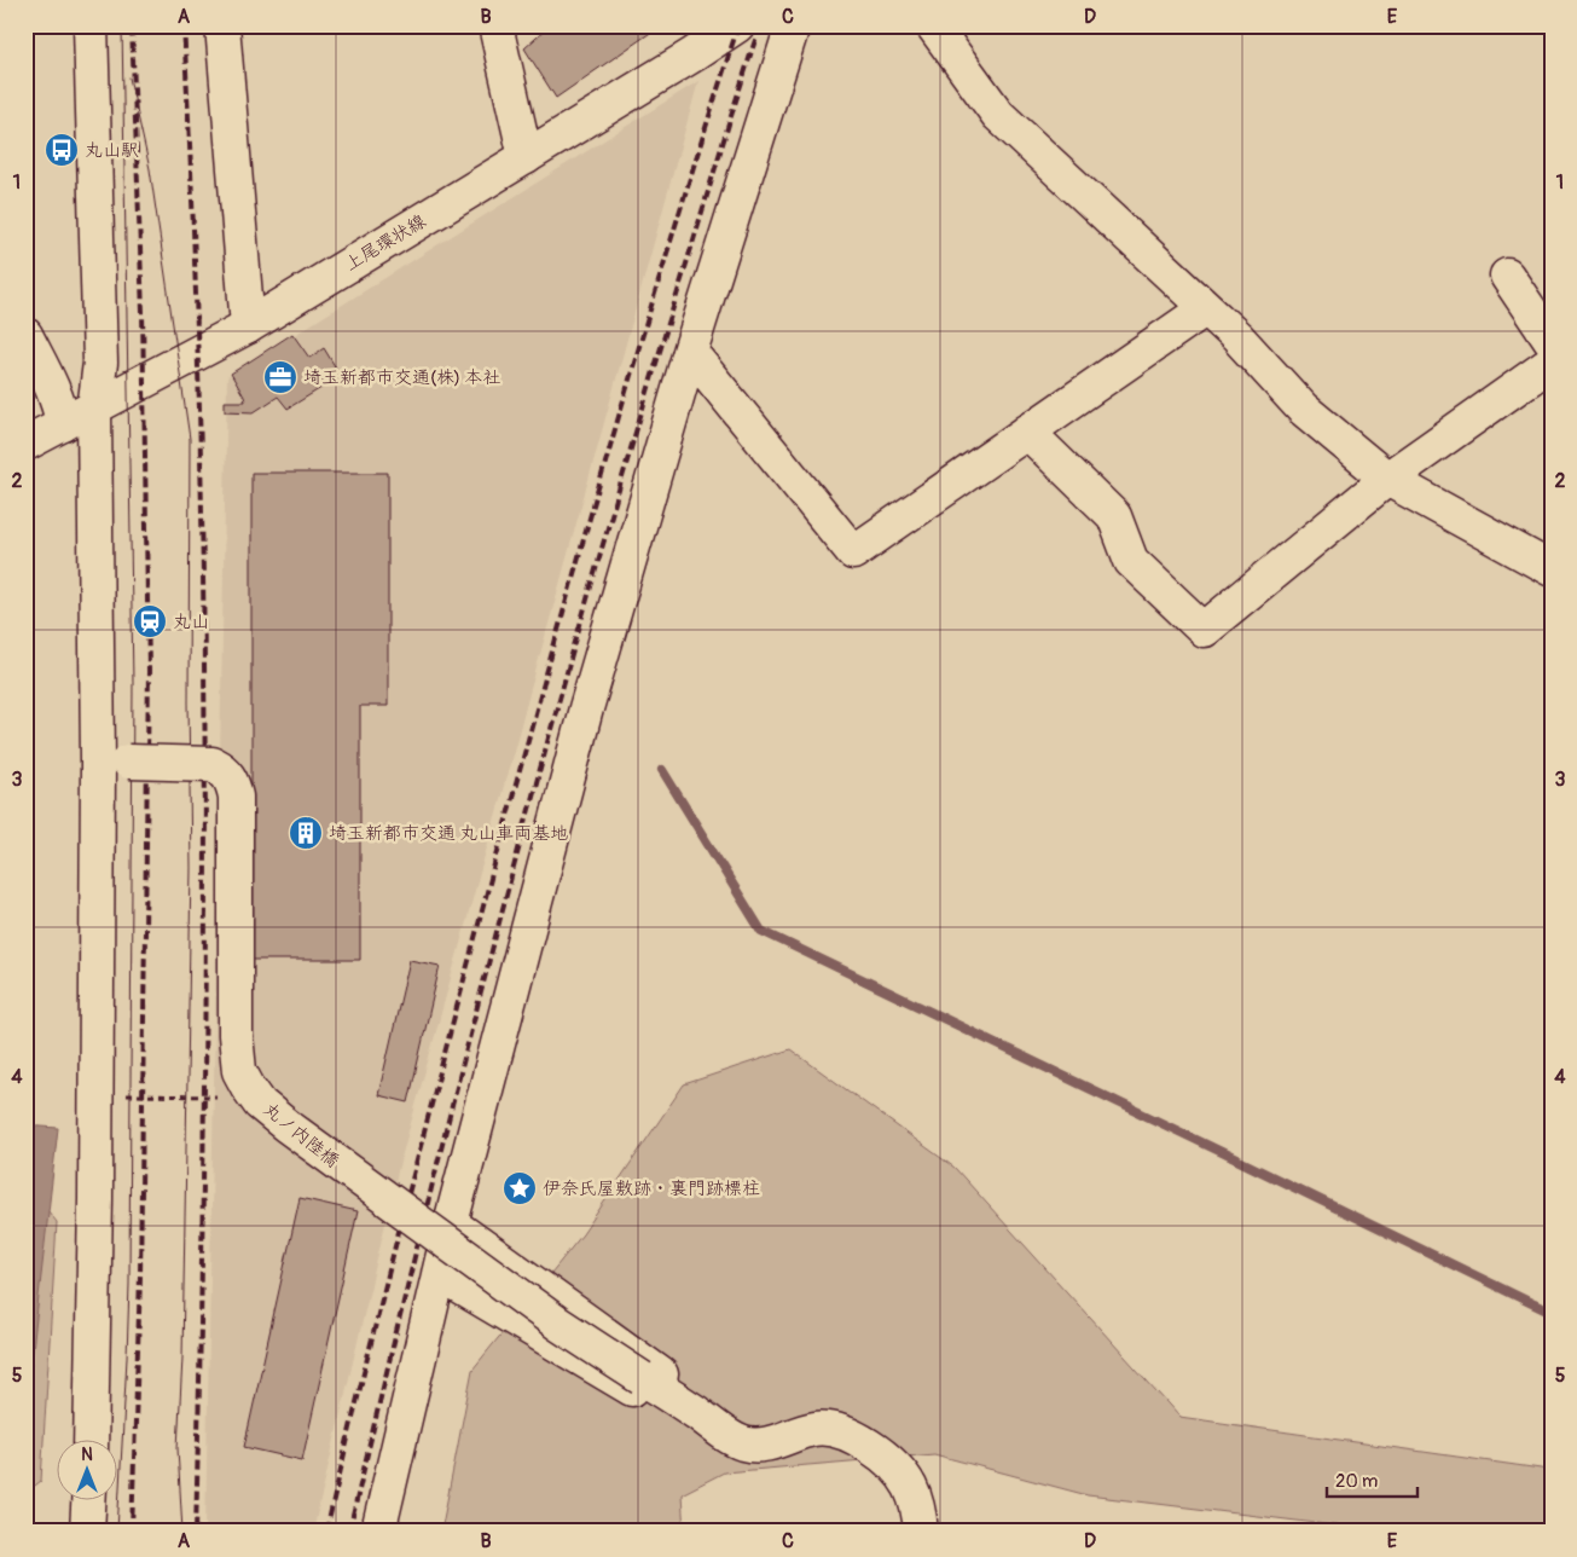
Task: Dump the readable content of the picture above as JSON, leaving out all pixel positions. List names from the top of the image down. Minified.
{"streets":{"street":["上尾環状線","丸ノ内陸橋"]},"places":{"bus stop":["丸山駅"],"office":["埼玉新都市交通(株) 本社"],"station":["丸山"],"building":["埼玉新都市交通 丸山車両基地"],"place":["伊奈氏屋敷跡・裏門跡標柱"]},"scale_bar":"20 m","north":"top","grid":{"columns":["A","B","C","D","E"],"rows":["1","2","3","4","5"]}}
